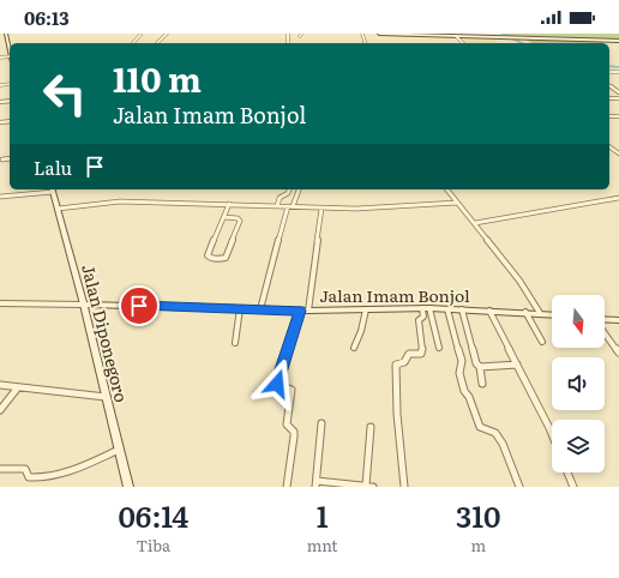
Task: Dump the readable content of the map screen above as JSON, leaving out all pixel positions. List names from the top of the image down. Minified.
{"streets":{"main road":["Jalan Imam Bonjol","Jalan Diponegoro"]},"crossings":[["Jalan Imam Bonjol","Jalan Diponegoro"]],"north":"bottom","page":{"status":"06:13","turn":["110 m","Jalan Imam Bonjol"],"then":"Lalu","eta":["06:14","Tiba","1","mnt","310","m"]}}
